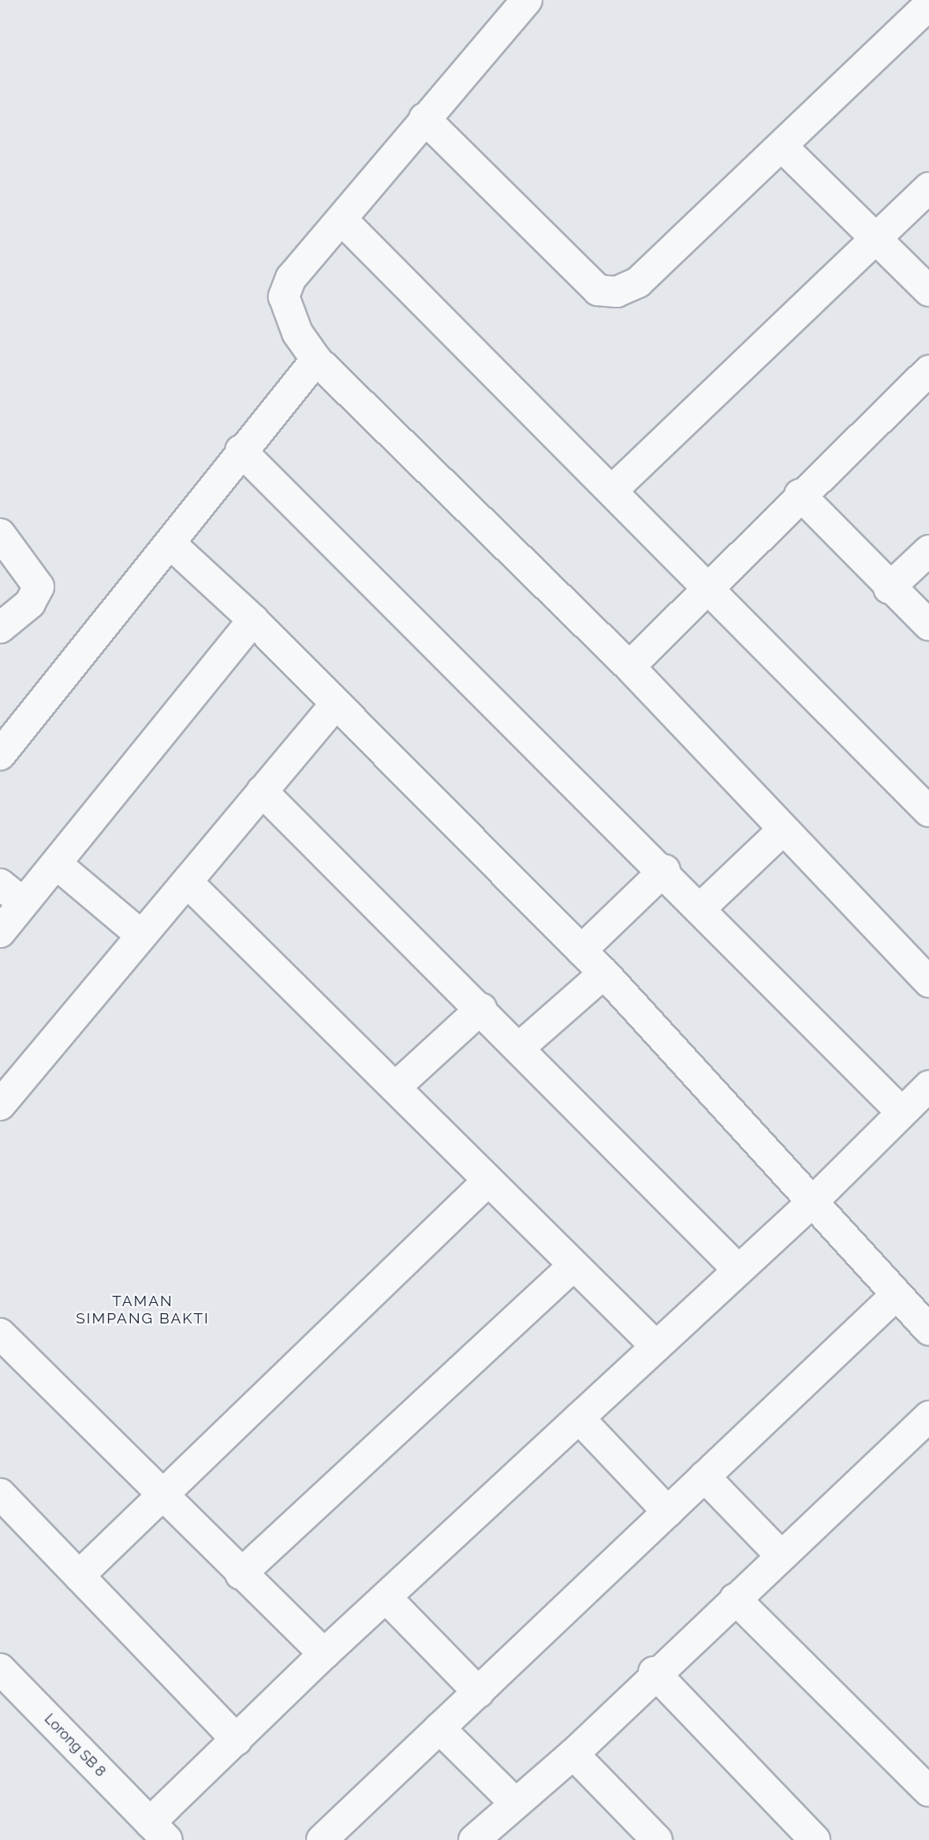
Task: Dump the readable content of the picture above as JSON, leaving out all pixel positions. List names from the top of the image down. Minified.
{"streets":{"street":["Lorong SB 8"]},"districts":["TAMAN SIMPANG BAKTI"]}
